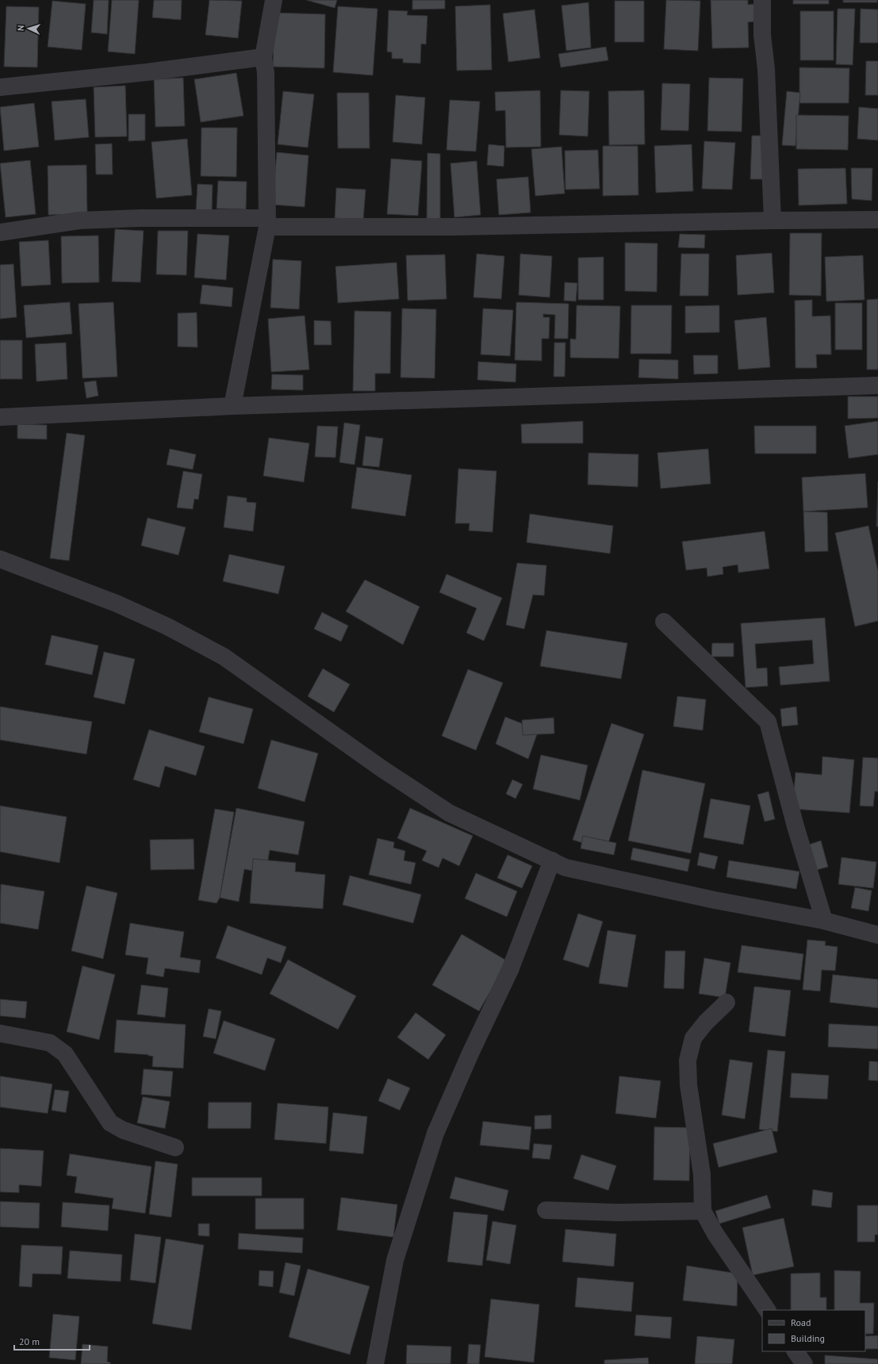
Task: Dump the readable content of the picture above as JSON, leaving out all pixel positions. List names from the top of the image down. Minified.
{"legend":["Road","Building"],"scale_bar":"20 m","north":"left"}
